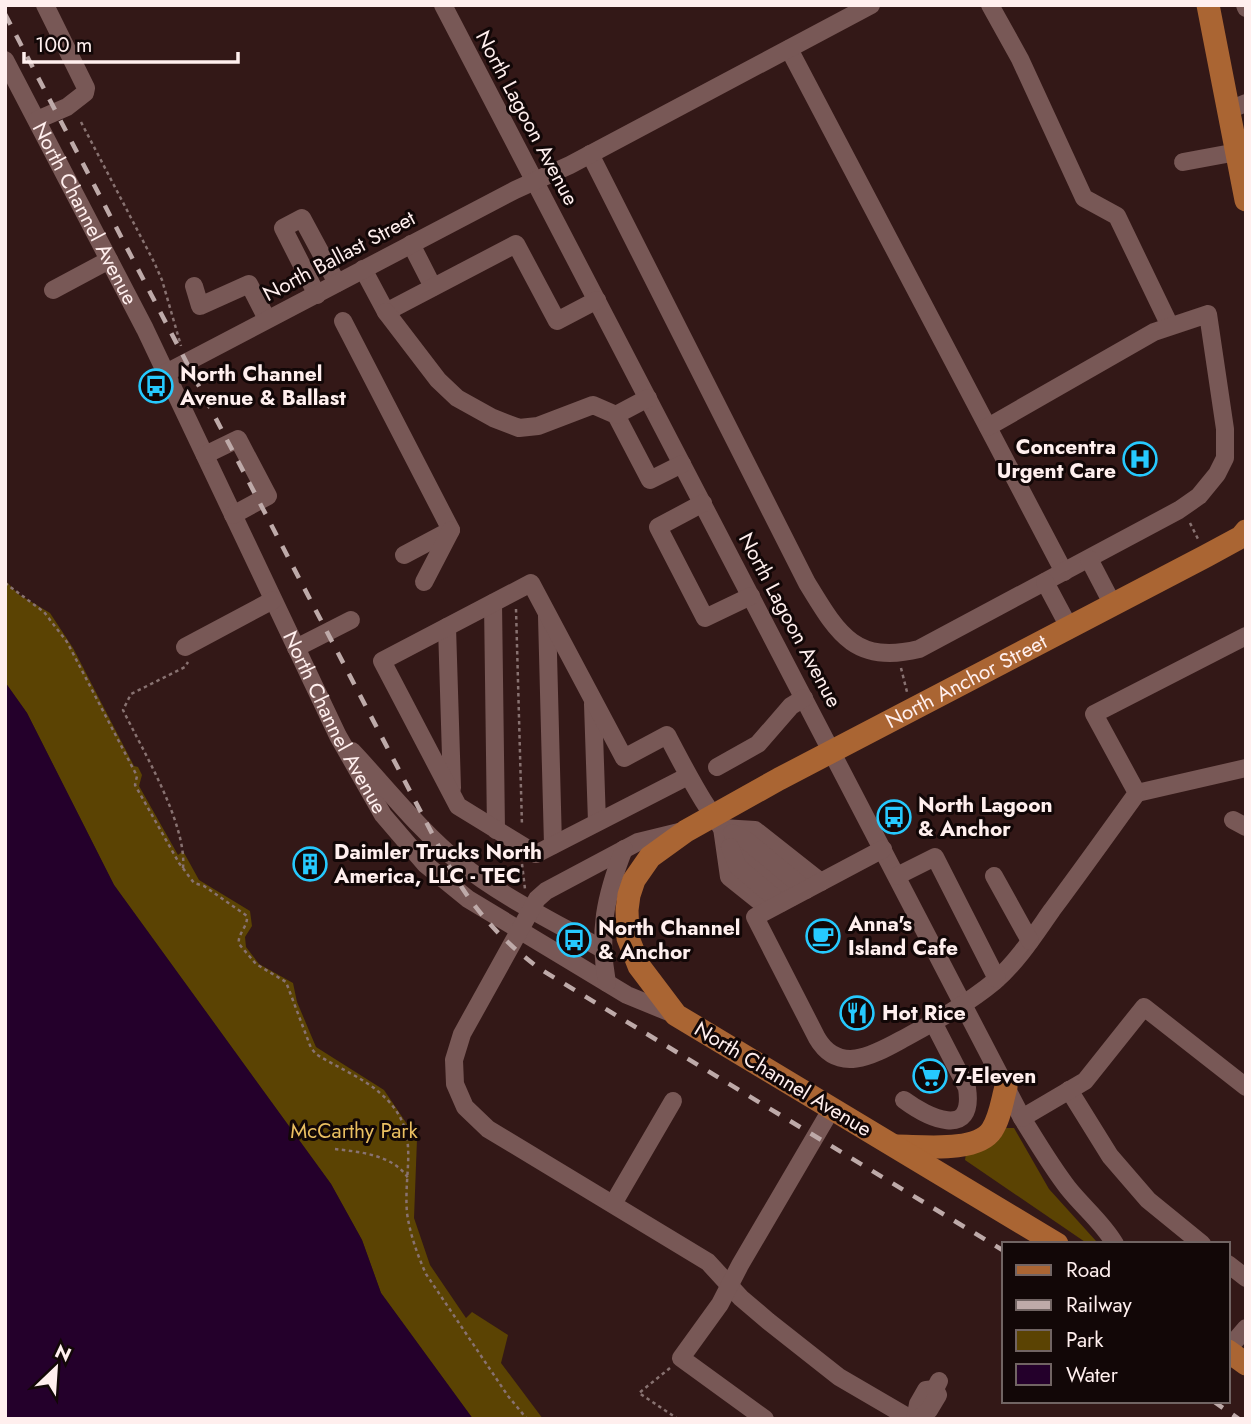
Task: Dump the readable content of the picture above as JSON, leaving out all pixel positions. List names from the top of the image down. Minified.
{"streets":{"main road":["North Channel Avenue","North Anchor Street"],"street":["North Lagoon Avenue","North Ballast Street"]},"crossings":[["North Lagoon Avenue","North Ballast Street"],["North Lagoon Avenue","North Anchor Street"],["North Channel Avenue","North Ballast Street"],["North Channel Avenue","North Anchor Street"]],"parks":["McCarthy Park"],"places":{"bus stop":["North Channel Avenue & Ballast","North Lagoon & Anchor","North Channel & Anchor"],"hospital":["Concentra Urgent Care"],"building":["Daimler Trucks North America, LLC - TEC"],"cafe":["Anna's Island Cafe"],"restaurant":["Hot Rice"],"supermarket":["7-Eleven"]},"legend":["Road","Railway","Park","Water"],"scale_bar":"100 m","north":"top right"}
